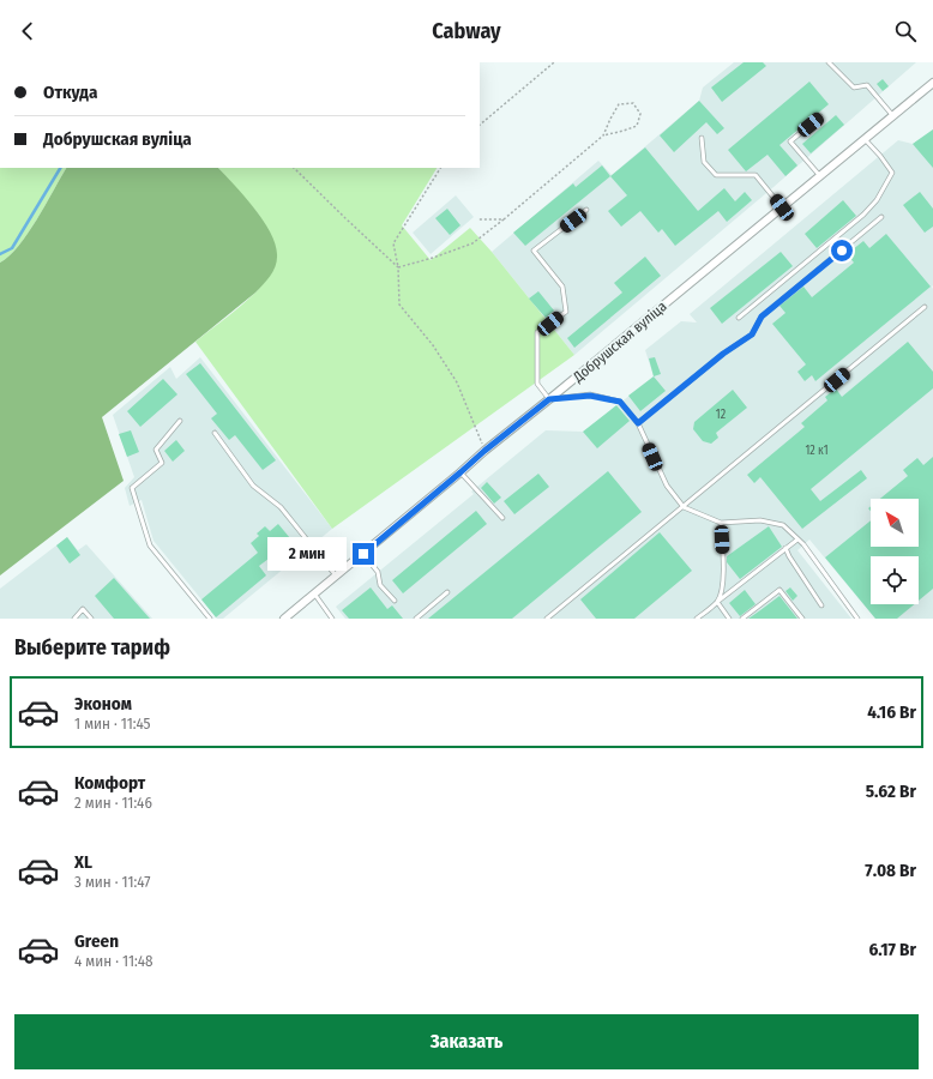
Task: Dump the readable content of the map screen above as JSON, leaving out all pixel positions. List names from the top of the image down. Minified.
{"streets":{"street":["Добрушская вуліца"]},"house_numbers":["12","12 к1"],"north":"top left","page":{"header":"Cabway","banner":["Откуда","Добрушская вуліца"],"bubble":"2 мин","heading":"Выберите тариф","list":[{"name":"Эконом","note":"1 мин · 11:45","value":"4.16 Br"},{"name":"Комфорт","note":"2 мин · 11:46","value":"5.62 Br"},{"name":"XL","note":"3 мин · 11:47","value":"7.08 Br"},{"name":"Green","note":"4 мин · 11:48","value":"6.17 Br"}],"buttons":"Заказать"}}
